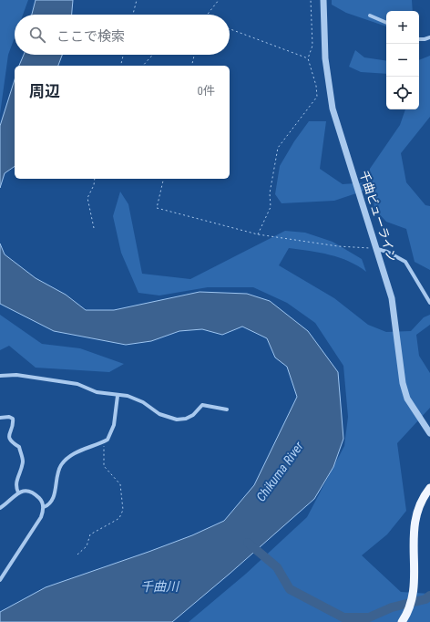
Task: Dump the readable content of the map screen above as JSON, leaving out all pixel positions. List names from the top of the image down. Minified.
{"streets":{"street":["千曲ビューライン"]},"water":["Chikuma River","千曲川"],"page":{"map_buttons":["+","−"],"search":"ここで検索","heading":["周辺","0件"]}}
